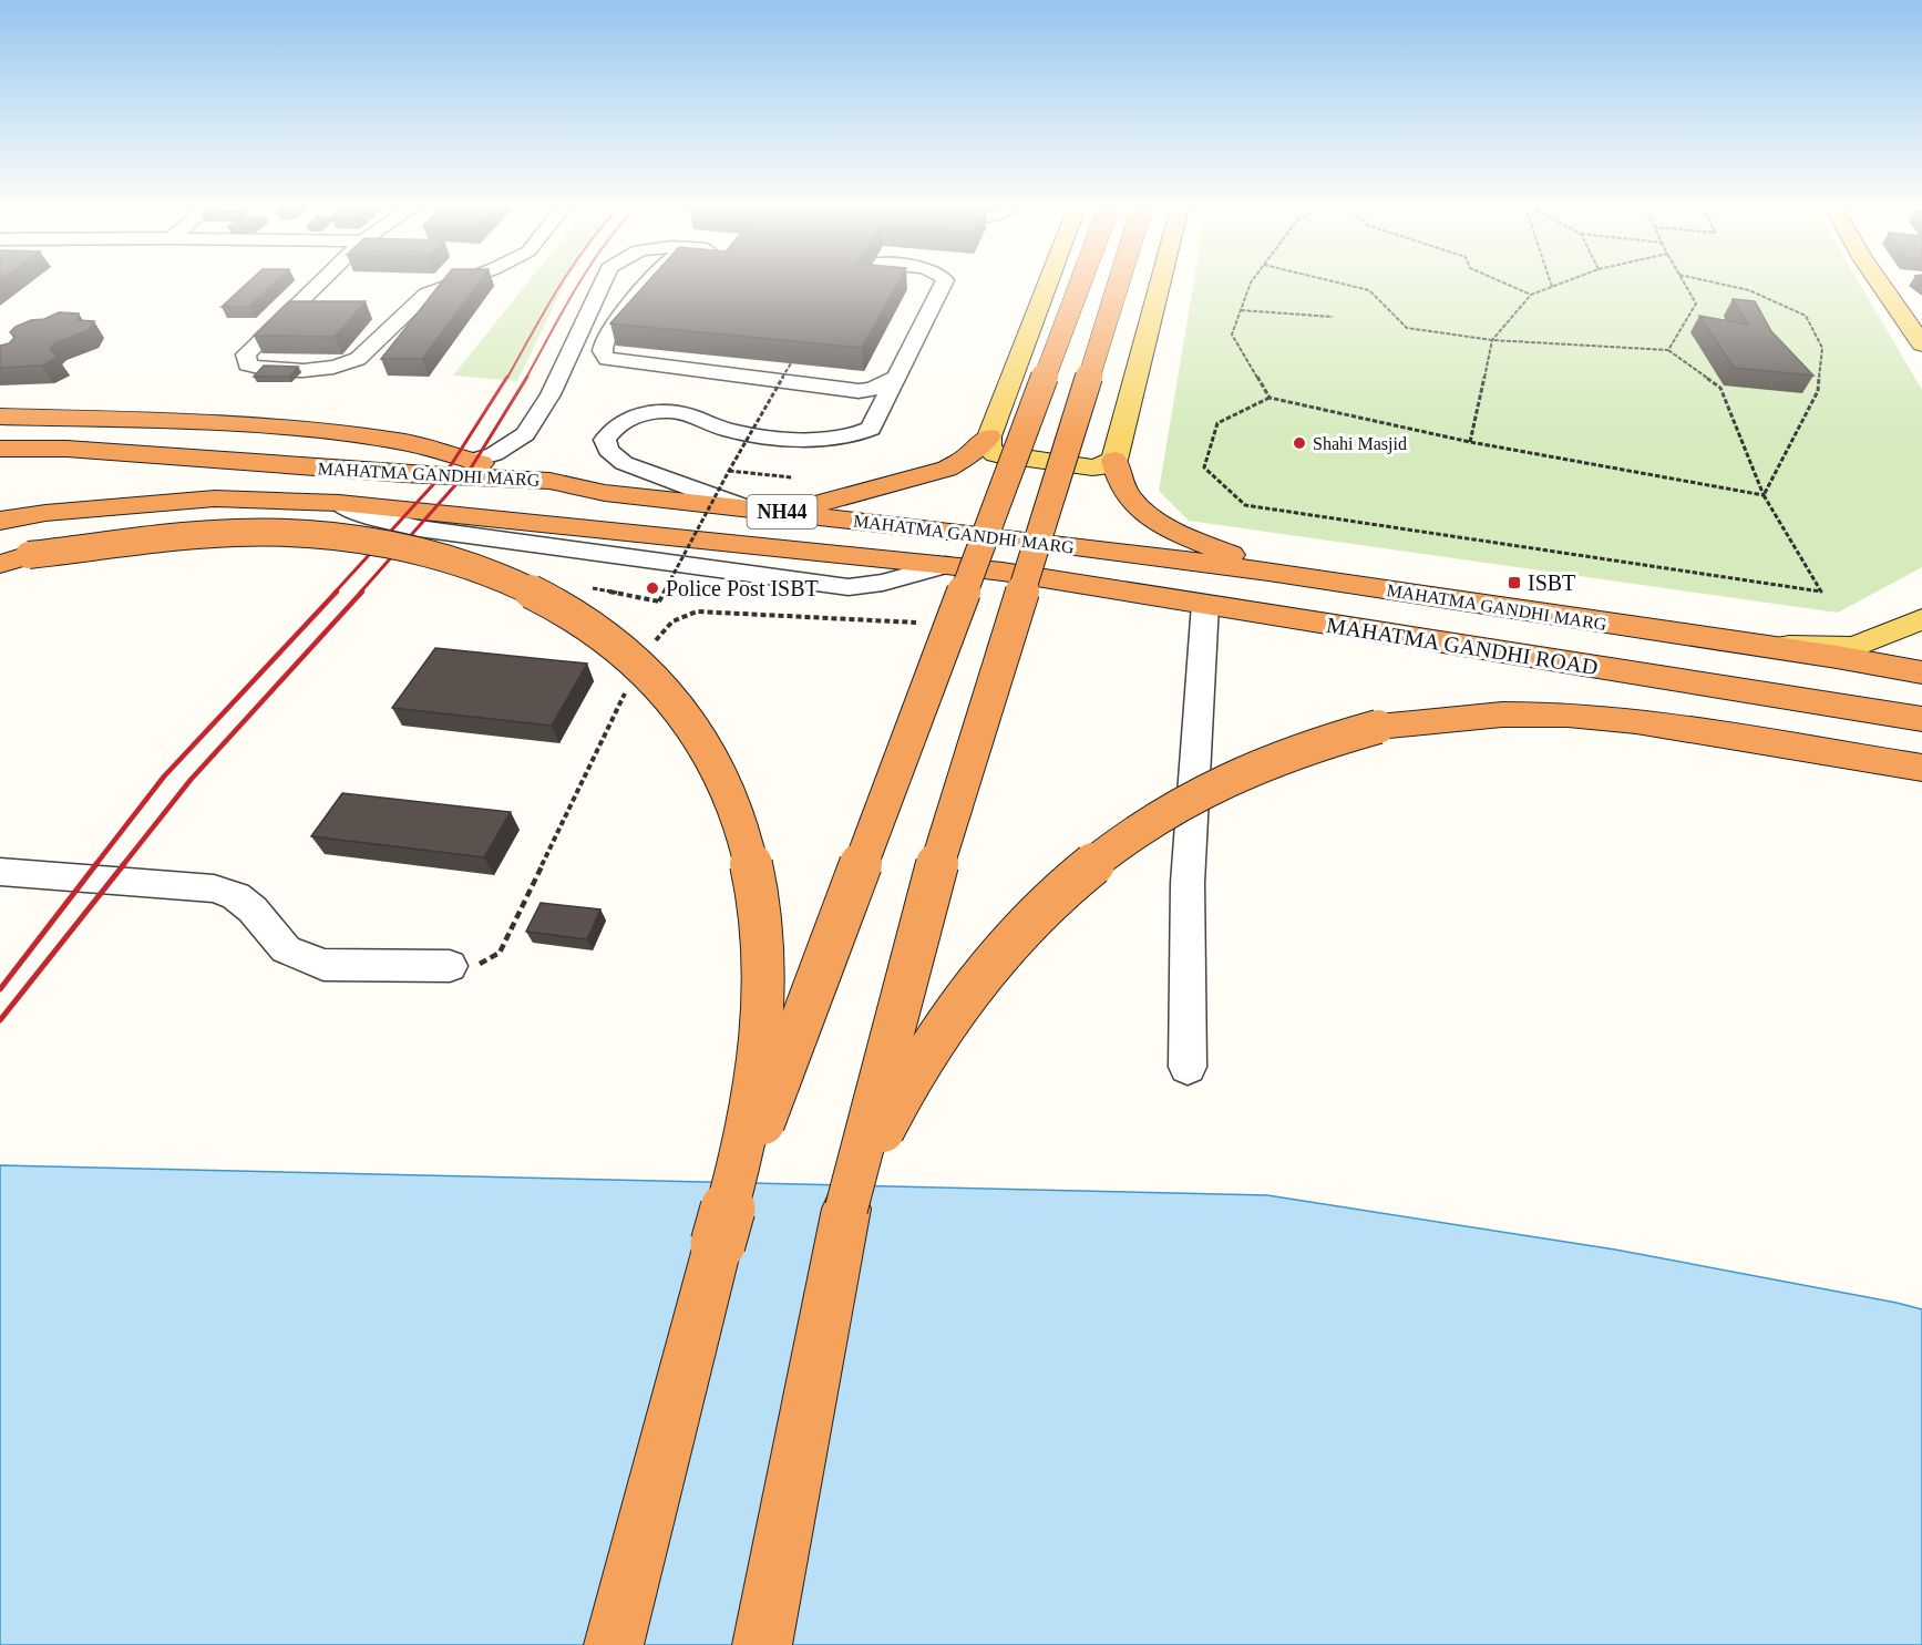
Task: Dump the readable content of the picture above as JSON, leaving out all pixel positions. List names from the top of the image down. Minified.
{"streets":{"highway":["MAHATMA GANDHI MARG","NH44","MAHATMA GANDHI ROAD"]},"crossings":[["MAHATMA GANDHI MARG","MAHATMA GANDHI ROAD"]],"places":{"other":["Shahi Masjid","Police Post ISBT"],"transit":["ISBT"]}}
